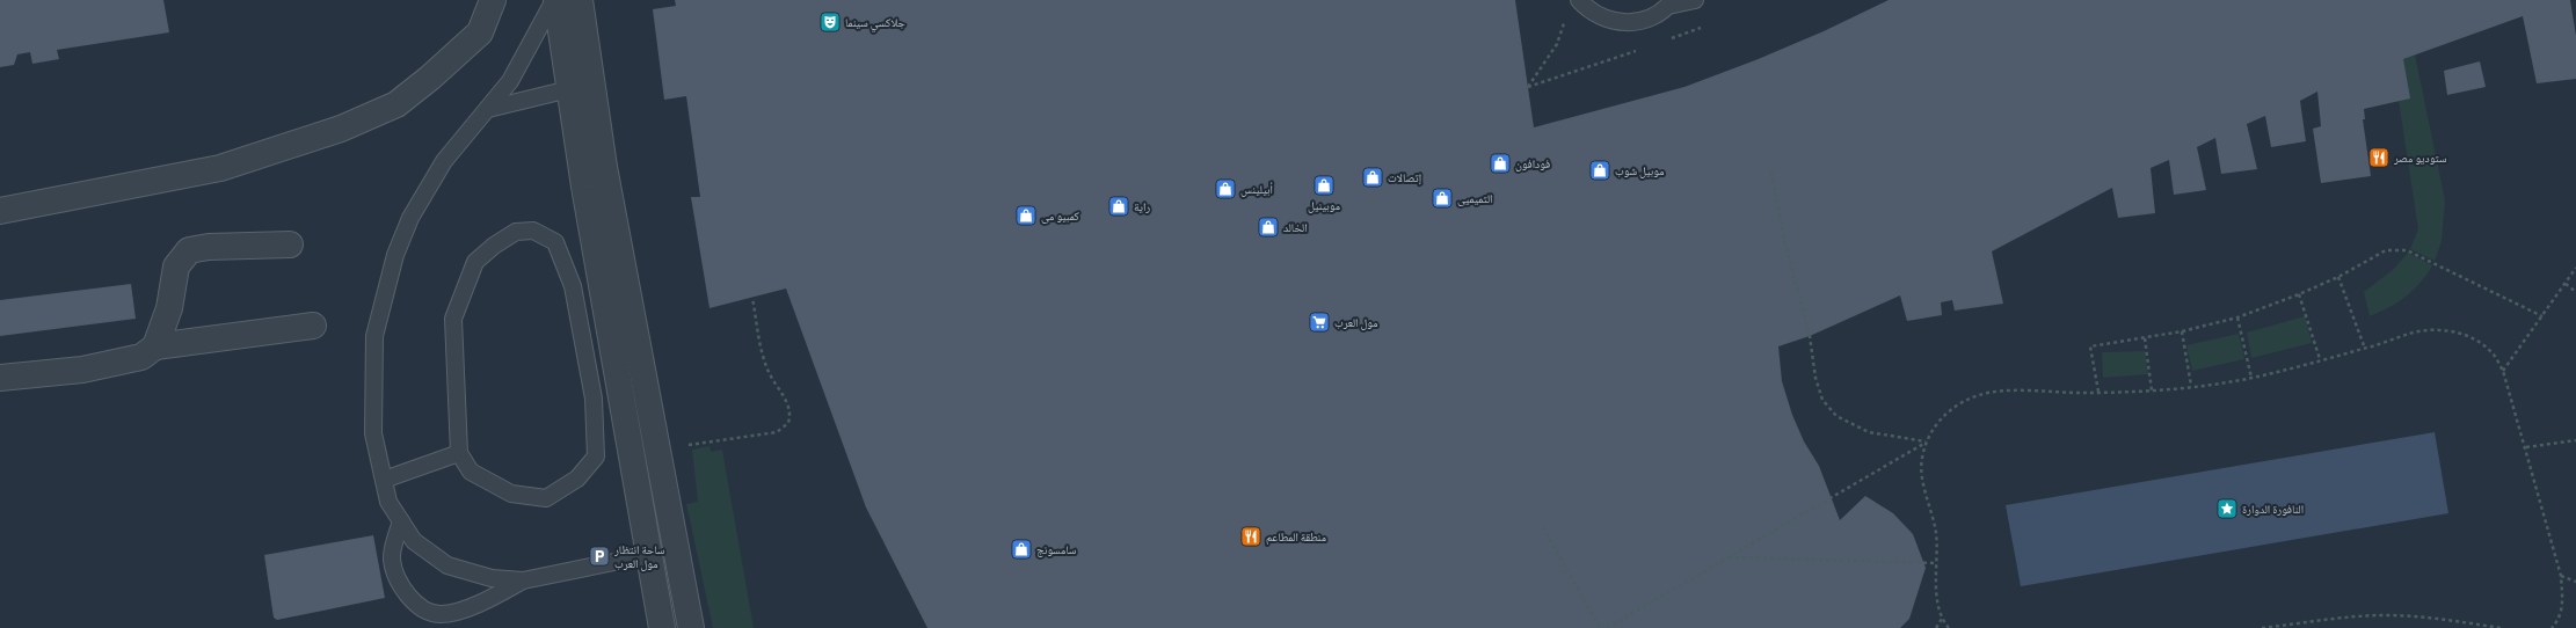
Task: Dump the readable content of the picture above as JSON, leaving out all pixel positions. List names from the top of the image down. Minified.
{"places":{"theatre":["جلاكسي سينما"],"restaurant":["ستوديو مصر","منطقة المطاعم"],"shop":["فودافون","موبيل شوب","إتصالات","موبينيل","أبيلينس","التميميى","راية","كمبيو مى","الخالد","سامسونج"],"supermarket":["مول العرب"],"place":["النافورة الدوارة"],"parking":["ساحة انتظار مول العرب"]}}
